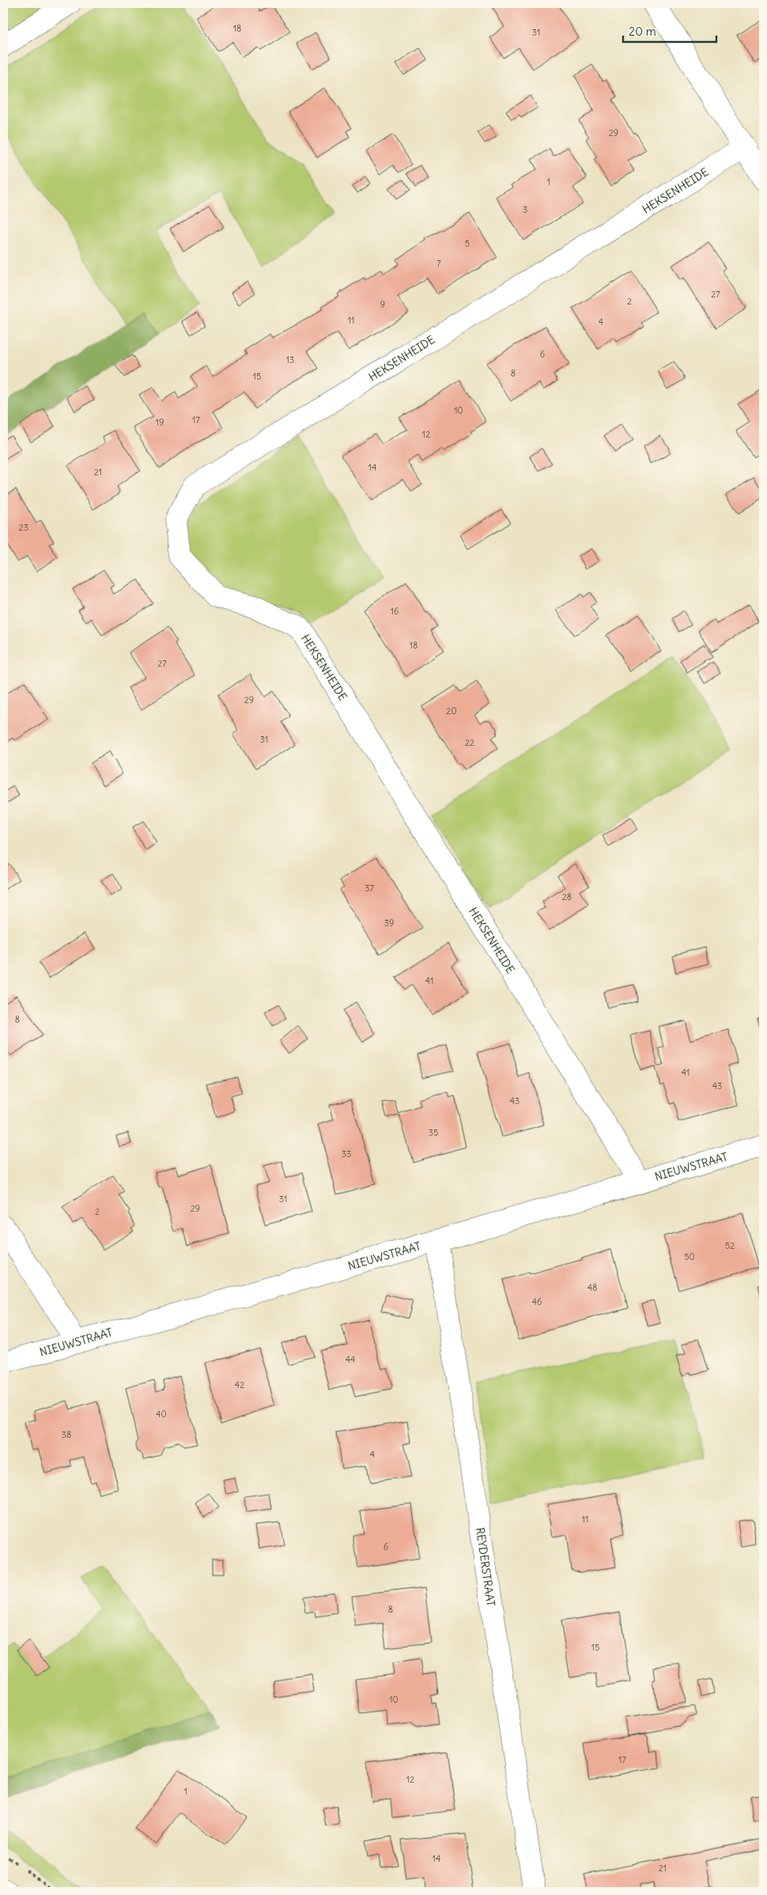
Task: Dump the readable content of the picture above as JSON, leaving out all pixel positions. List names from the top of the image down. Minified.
{"streets":{"street":["HEKSENHEIDE","NIEUWSTRAAT","REYDERSTRAAT"]},"crossings":[["HEKSENHEIDE","NIEUWSTRAAT"],["NIEUWSTRAAT","REYDERSTRAAT"]],"house_numbers":["18","31","29","1","3","5","7","27","2","9","11","4","6","13","8","15","10","17","19","12","14","21","23","16","18","27","29","20","31","22","37","28","39","41","8","41","43","43","35","33","31","29","2","52","50","48","46","44","42","40","38","4","11","6","8","15","10","17","12","1","14","21"],"scale_bar":"20 m"}
